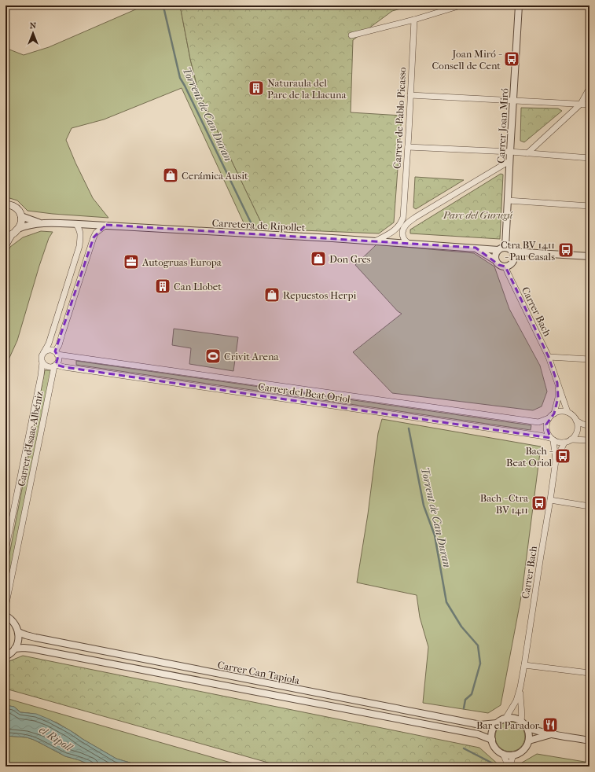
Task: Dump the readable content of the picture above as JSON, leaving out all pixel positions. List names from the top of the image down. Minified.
{"streets":{"street":["Carrer de Pablo Picasso","Carrer Joan Miró","Carretera de Ripollet","Carrer Bach","Carrer del Beat Oriol","Carrer d'Isaac Albéniz","Carrer Can Tapiola"]},"crossings":[["Carrer de Pablo Picasso","Carretera de Ripollet"],["Carrer Joan Miró","Carretera de Ripollet"],["Carrer Joan Miró","Carrer Bach"],["Carretera de Ripollet","Carrer Bach"],["Carretera de Ripollet","Carrer d'Isaac Albéniz"],["Carrer Bach","Carrer del Beat Oriol"],["Carrer Bach","Carrer Can Tapiola"],["Carrer del Beat Oriol","Carrer d'Isaac Albéniz"]],"water":["Torrent de Can Duran","el Ripoll"],"parks":["Parc del Gurugú"],"places":{"bus stop":["Joan Miró - Consell de Cent","Ctra BV 1411 - Pau Casals","Bach - Beat Oriol","Bach - Ctra BV 1411"],"building":["Naturaula del Parc de la Llacuna","Can Llobet"],"shop":["Cerámica Ausit","Don Gres","Repuestos Herpi"],"office":["Autogruas Europa"],"sports":["Crivit Arena"],"restaurant":["Bar el Parador"]},"north":"top"}
